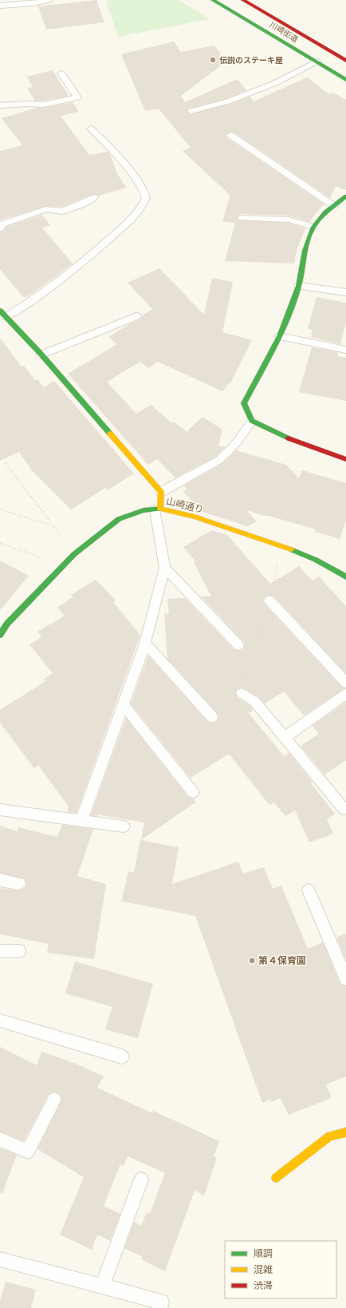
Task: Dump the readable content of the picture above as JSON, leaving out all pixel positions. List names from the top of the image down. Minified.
{"streets":{"street":["川崎街道","山崎通り"]},"places":["伝説のステーキ屋","第４保育園"],"legend":["順調","混雑","渋滞"]}
